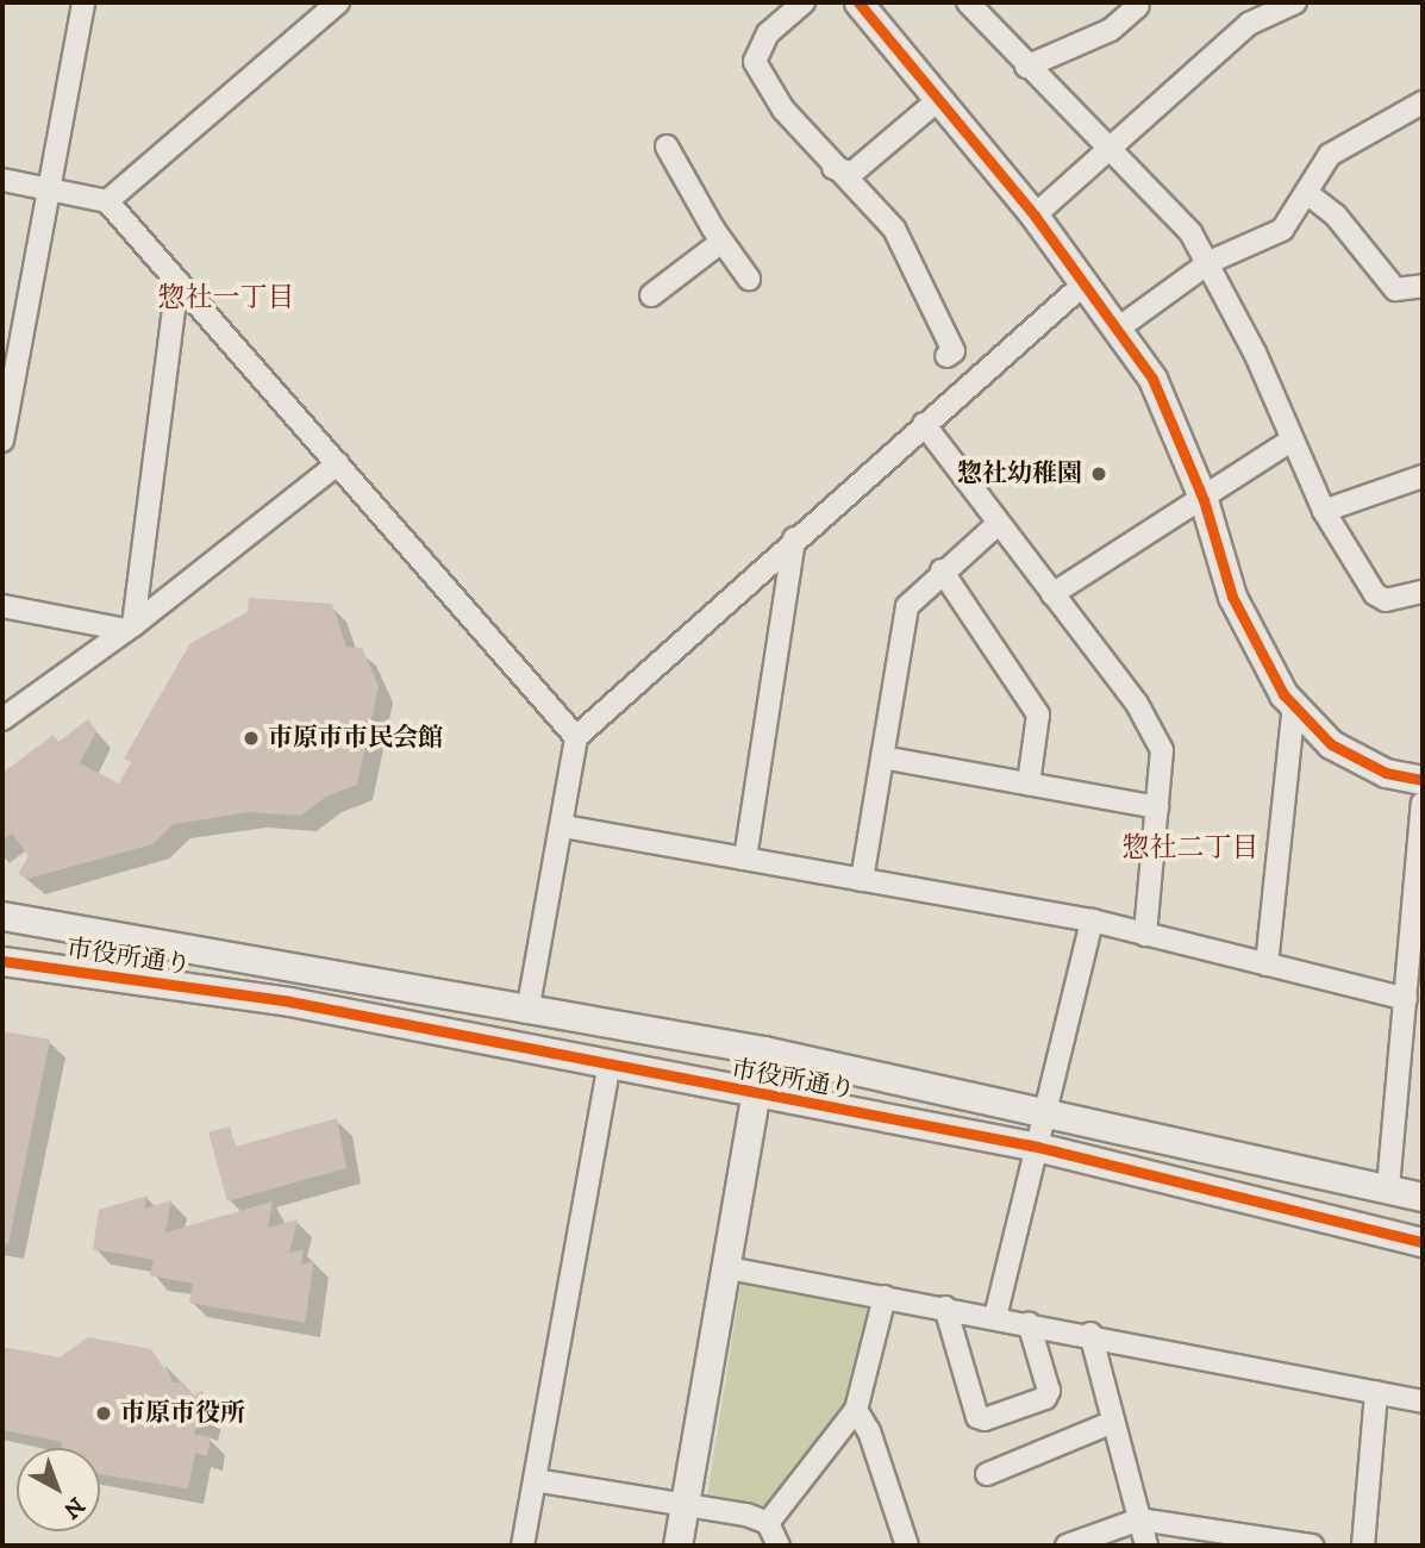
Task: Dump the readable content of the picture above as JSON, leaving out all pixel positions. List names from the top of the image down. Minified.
{"streets":{"street":["市役所通り"]},"districts":["惣社一丁目","惣社二丁目"],"places":["惣社幼稚園","市原市市民会館","市原市役所"],"north":"bottom right"}
